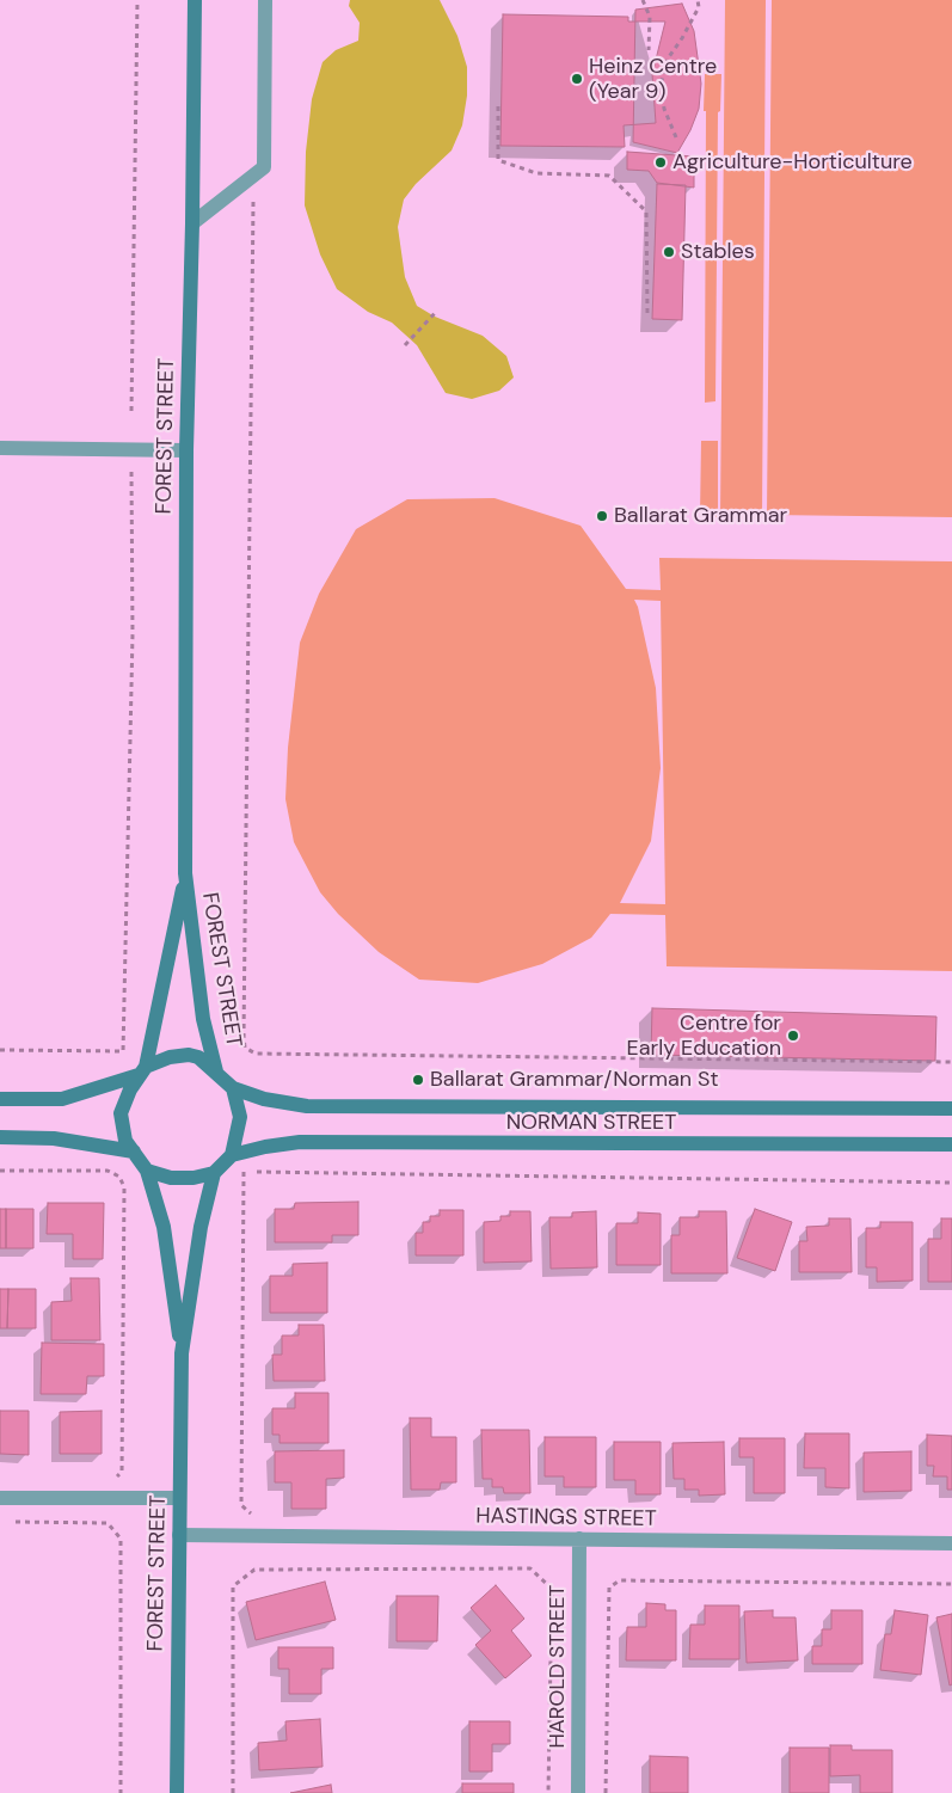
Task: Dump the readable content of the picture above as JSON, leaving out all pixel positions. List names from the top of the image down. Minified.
{"streets":{"main road":["FOREST STREET","NORMAN STREET"],"street":["HASTINGS STREET","HAROLD STREET"]},"crossings":[["FOREST STREET","NORMAN STREET"],["FOREST STREET","HASTINGS STREET"],["HASTINGS STREET","HAROLD STREET"]],"places":["Heinz Centre (Year 9)","Agriculture-Horticulture","Stables","Ballarat Grammar","Centre for Early Education","Ballarat Grammar/Norman St"]}
